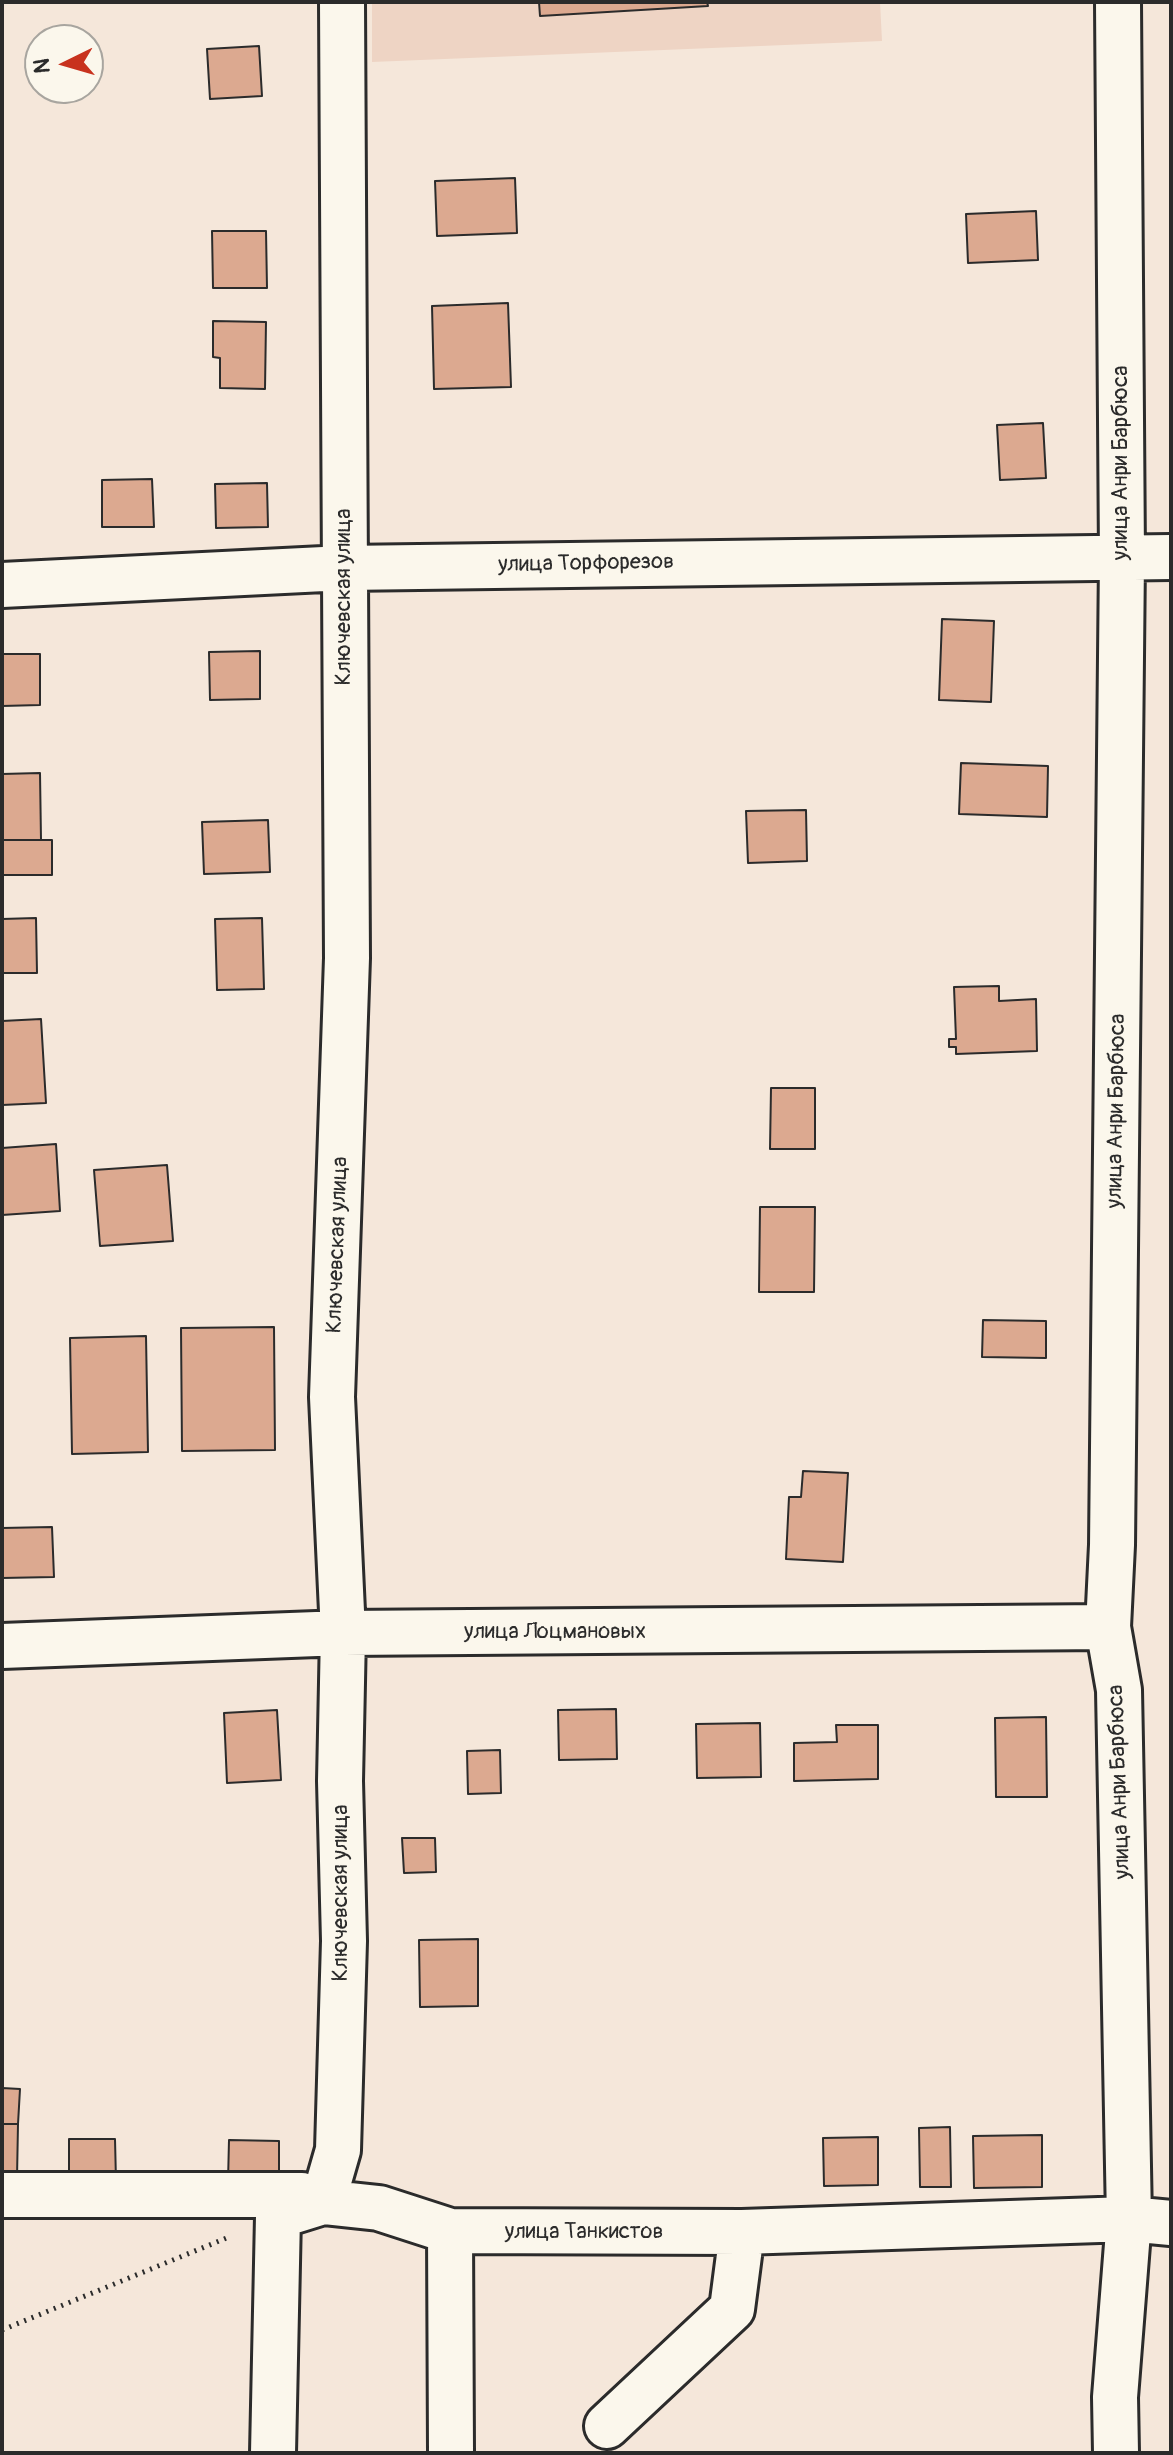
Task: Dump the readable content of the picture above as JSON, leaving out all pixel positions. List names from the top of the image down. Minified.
{"streets":{"street":["улица Анри Барбюса","улица Торфорезов","Ключевская улица","улица Лоцмановых","улица Танкистов"]},"crossings":[["улица Анри Барбюса","улица Торфорезов"],["улица Анри Барбюса","улица Лоцмановых"],["улица Анри Барбюса","улица Танкистов"],["улица Торфорезов","Ключевская улица"],["Ключевская улица","улица Лоцмановых"],["Ключевская улица","улица Танкистов"]],"north":"left"}
